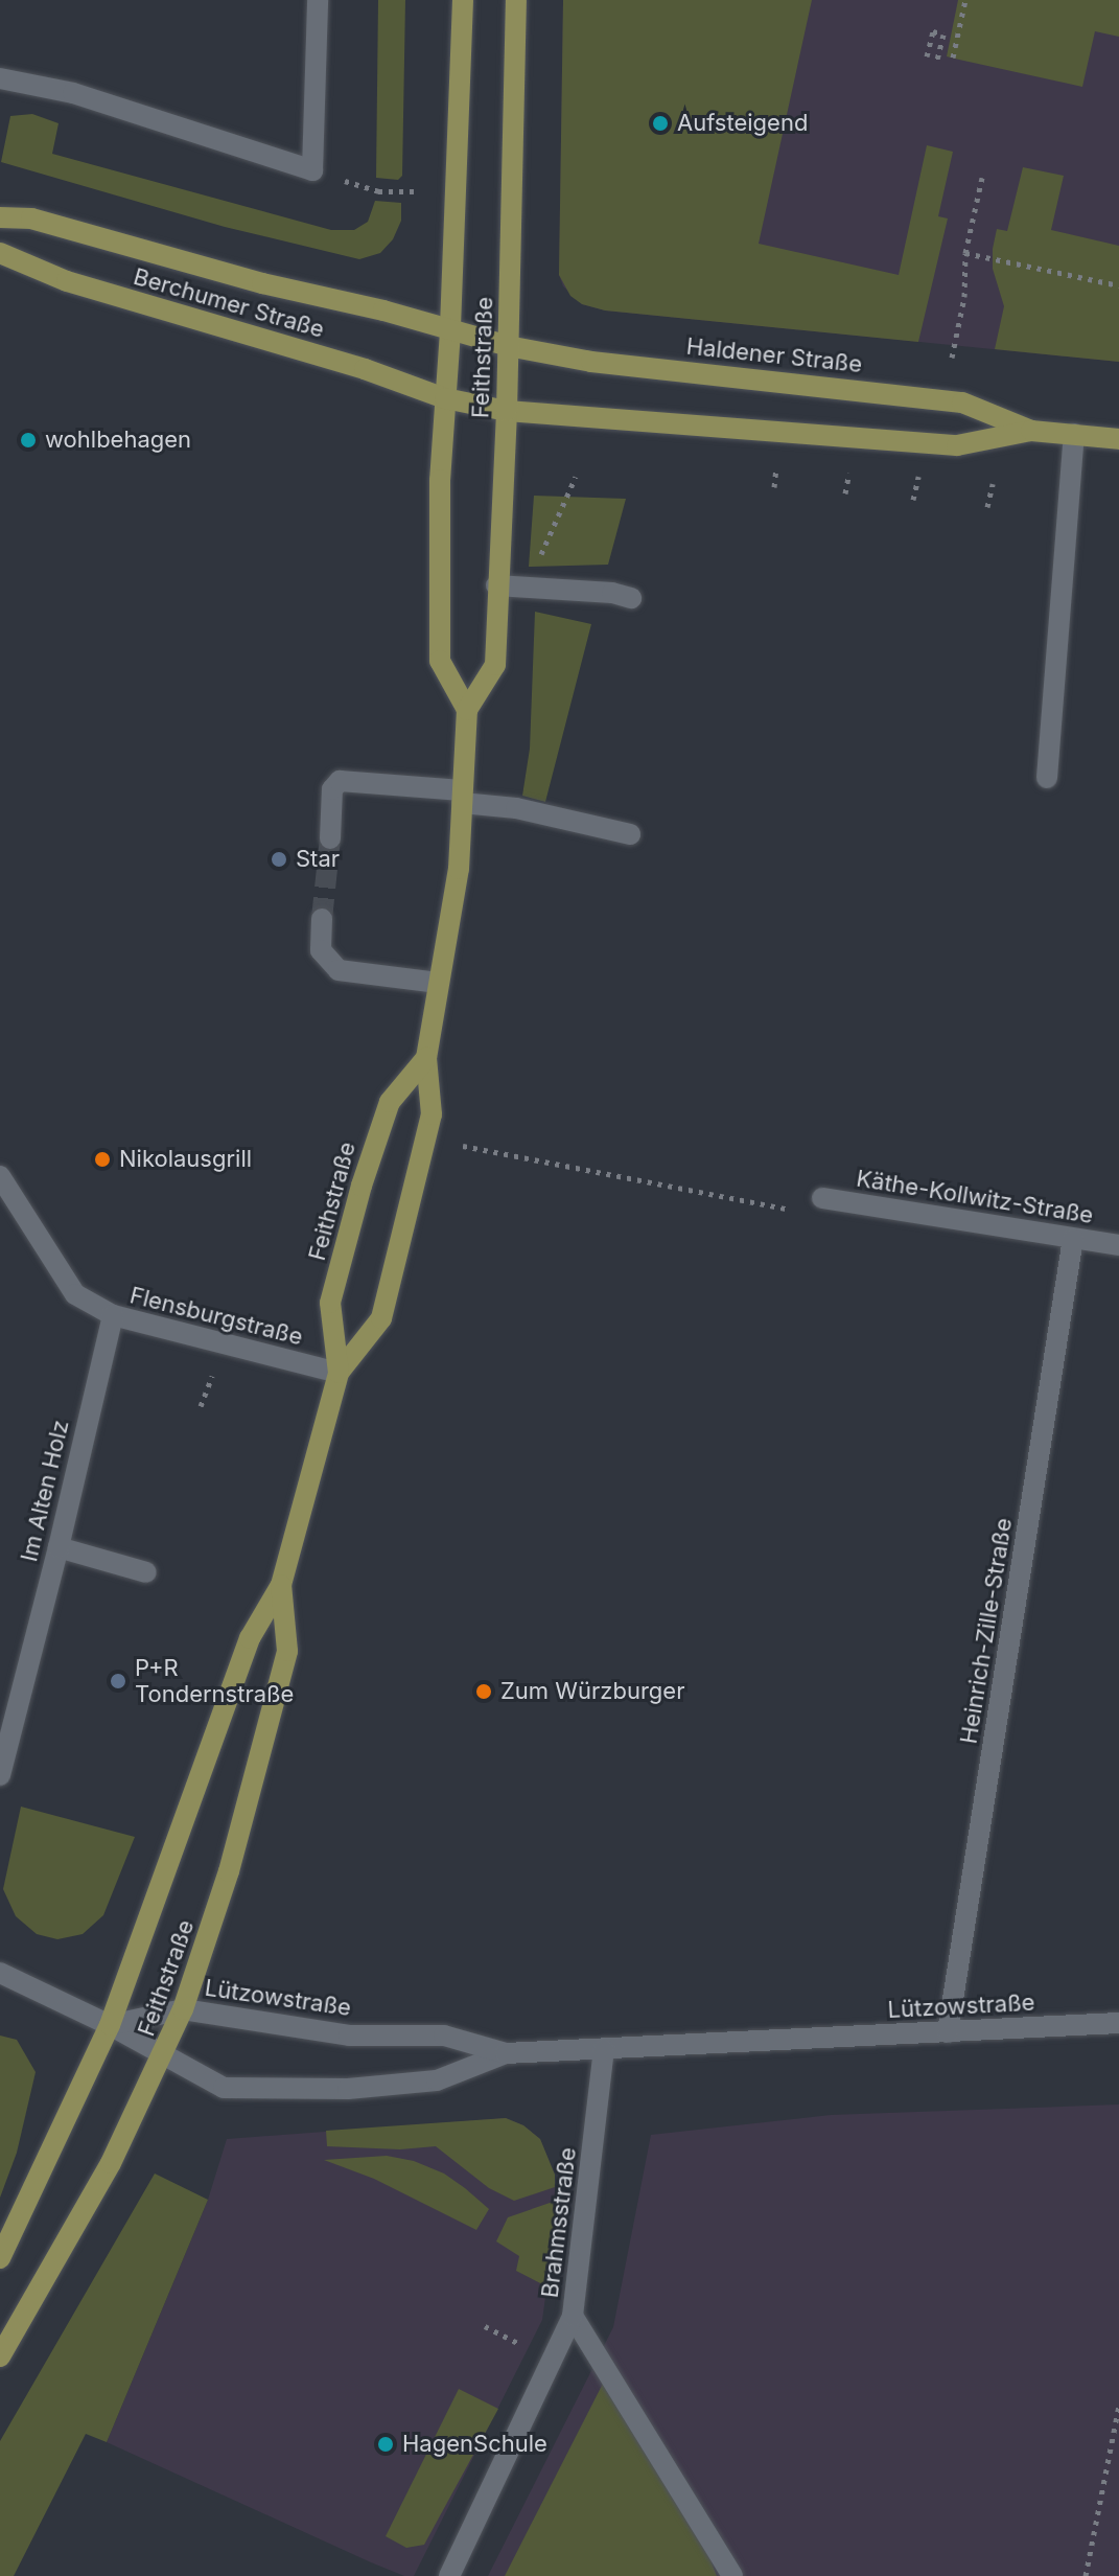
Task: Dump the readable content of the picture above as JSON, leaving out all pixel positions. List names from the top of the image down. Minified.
{"streets":{"main road":["Berchumer Straße","Haldener Straße","Feithstraße"],"street":["Käthe-Kollwitz-Straße","Flensburgstraße","Im Alten Holz","Heinrich-Zille-Straße","Lützowstraße","Brahmsstraße"]},"crossings":[["Berchumer Straße","Haldener Straße"],["Berchumer Straße","Feithstraße"],["Haldener Straße","Feithstraße"],["Feithstraße","Flensburgstraße"],["Feithstraße","Lützowstraße"],["Käthe-Kollwitz-Straße","Heinrich-Zille-Straße"],["Flensburgstraße","Im Alten Holz"],["Heinrich-Zille-Straße","Lützowstraße"],["Lützowstraße","Brahmsstraße"]],"places":["Aufsteigend","wohlbehagen","Star","Nikolausgrill","P+R Tondernstraße","Zum Würzburger","HagenSchule"]}
